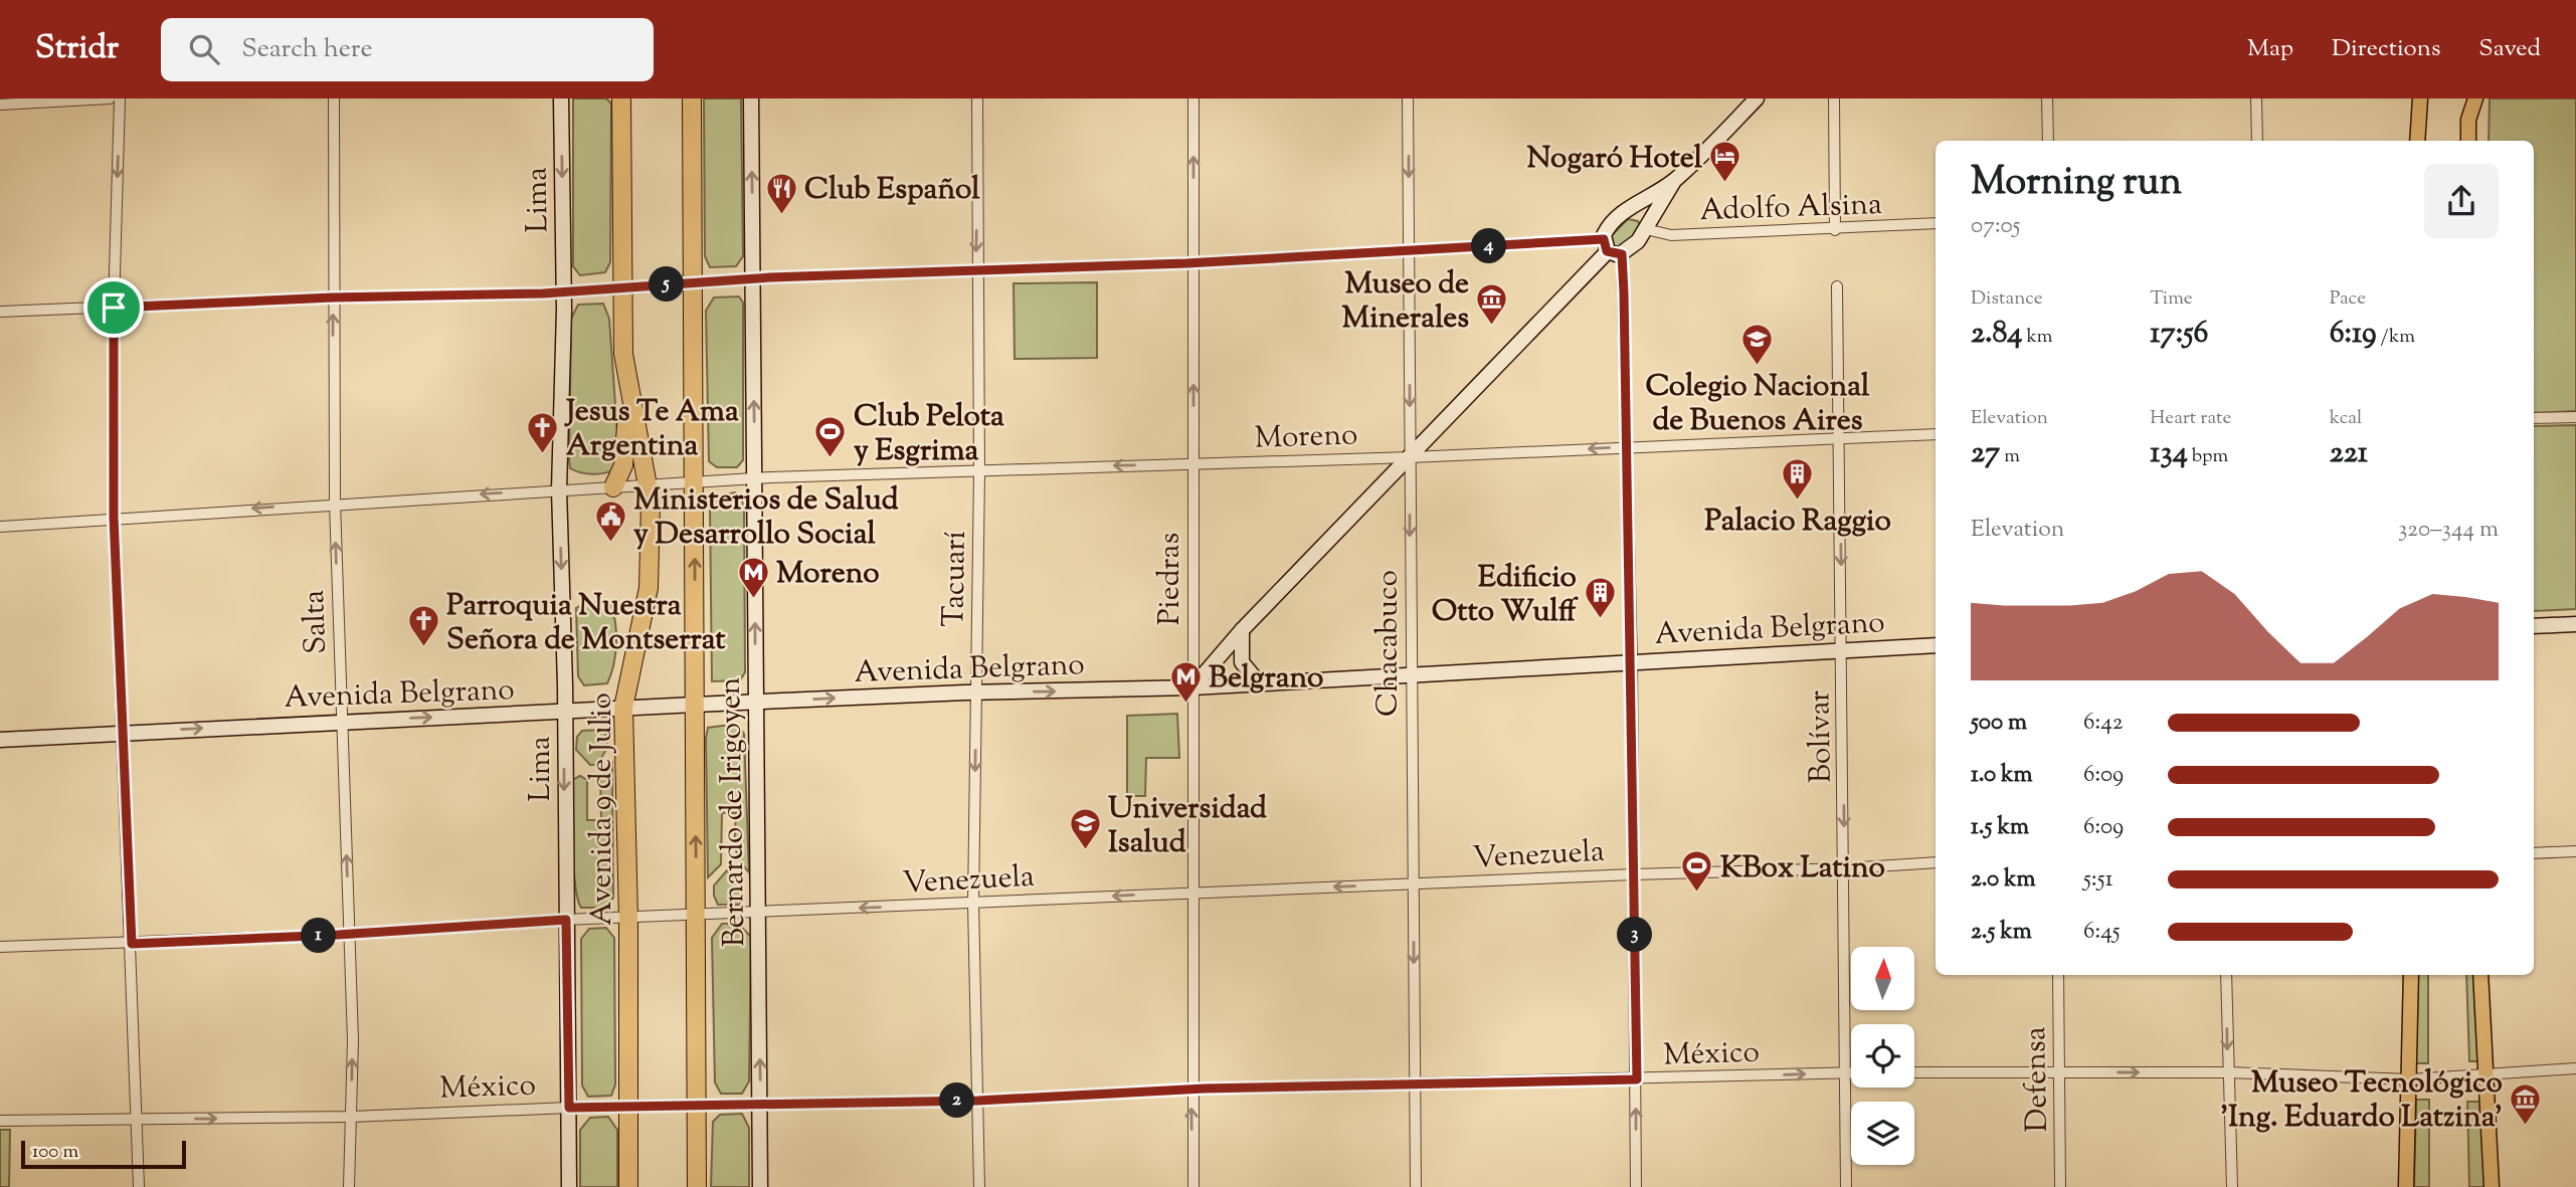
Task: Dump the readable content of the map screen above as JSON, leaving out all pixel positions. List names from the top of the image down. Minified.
{"streets":{"highway":["Avenida 9 de Julio"],"main road":["Lima","Avenida Belgrano","Bernardo de Irigoyen"],"street":["Adolfo Alsina","Moreno","Tacuarí","Piedras","Salta","Chacabuco","Bolívar","Venezuela","México","Defensa"]},"crossings":[["Lima","Moreno"],["Lima","Avenida Belgrano"],["Lima","Venezuela"],["Lima","México"],["Moreno","Tacuarí"],["Moreno","Piedras"],["Moreno","Salta"],["Moreno","Chacabuco"],["Moreno","Bolívar"],["Moreno","Avenida 9 de Julio"],["Moreno","Bernardo de Irigoyen"],["Tacuarí","Avenida Belgrano"],["Tacuarí","Venezuela"],["Tacuarí","México"],["Piedras","Avenida Belgrano"],["Piedras","Venezuela"],["Piedras","México"],["Salta","Avenida Belgrano"],["Salta","Venezuela"],["Salta","México"],["Avenida Belgrano","Chacabuco"],["Avenida Belgrano","Bolívar"],["Avenida Belgrano","Avenida 9 de Julio"],["Avenida Belgrano","Bernardo de Irigoyen"],["Chacabuco","Venezuela"],["Chacabuco","México"],["Bolívar","Venezuela"],["Bolívar","México"],["Avenida 9 de Julio","Venezuela"],["Avenida 9 de Julio","México"],["Bernardo de Irigoyen","Venezuela"],["Bernardo de Irigoyen","México"]],"one_way":["Lima","Moreno","Piedras","Salta","Avenida Belgrano","Chacabuco","Bolívar","Bernardo de Irigoyen"],"places":{"hotel":["Nogaró Hotel"],"restaurant":["Club Español"],"museum":["Museo de Minerales","Museo Tecnológico 'Ing. Eduardo Latzina'"],"school or university":["Colegio Nacional de Buenos Aires","Universidad Isalud"],"church":["Jesus Te Ama Argentina","Parroquia Nuestra Señora de Montserrat"],"sports":["Club Pelota y Esgrima","KBox Latino"],"building":["Palacio Raggio","Edificio Otto Wulff"],"public building":["Ministerios de Salud y Desarrollo Social"],"metro station":["Moreno","Belgrano"]},"scale_bar":"100 m","north":"top","page":{"header":"Stridr","search":"Search here","nav":["Map","Directions","Saved"],"heading":["Morning run","07:05"],"pins":["4","5","3","1","2"],"stats":[["Distance","2.84 km"],["Time","17:56"],["Pace","6:19 /km"],["Elevation","27 m"],["Heart rate","134 bpm"],["kcal","221"]],"chart":["Elevation","320–344 m"],"list":[{"name":"500 m","note":"6:42"},{"name":"1.0 km","note":"6:09"},{"name":"1.5 km","note":"6:09"},{"name":"2.0 km","note":"5:51"},{"name":"2.5 km","note":"6:45"}],"scale":"100 m"}}
